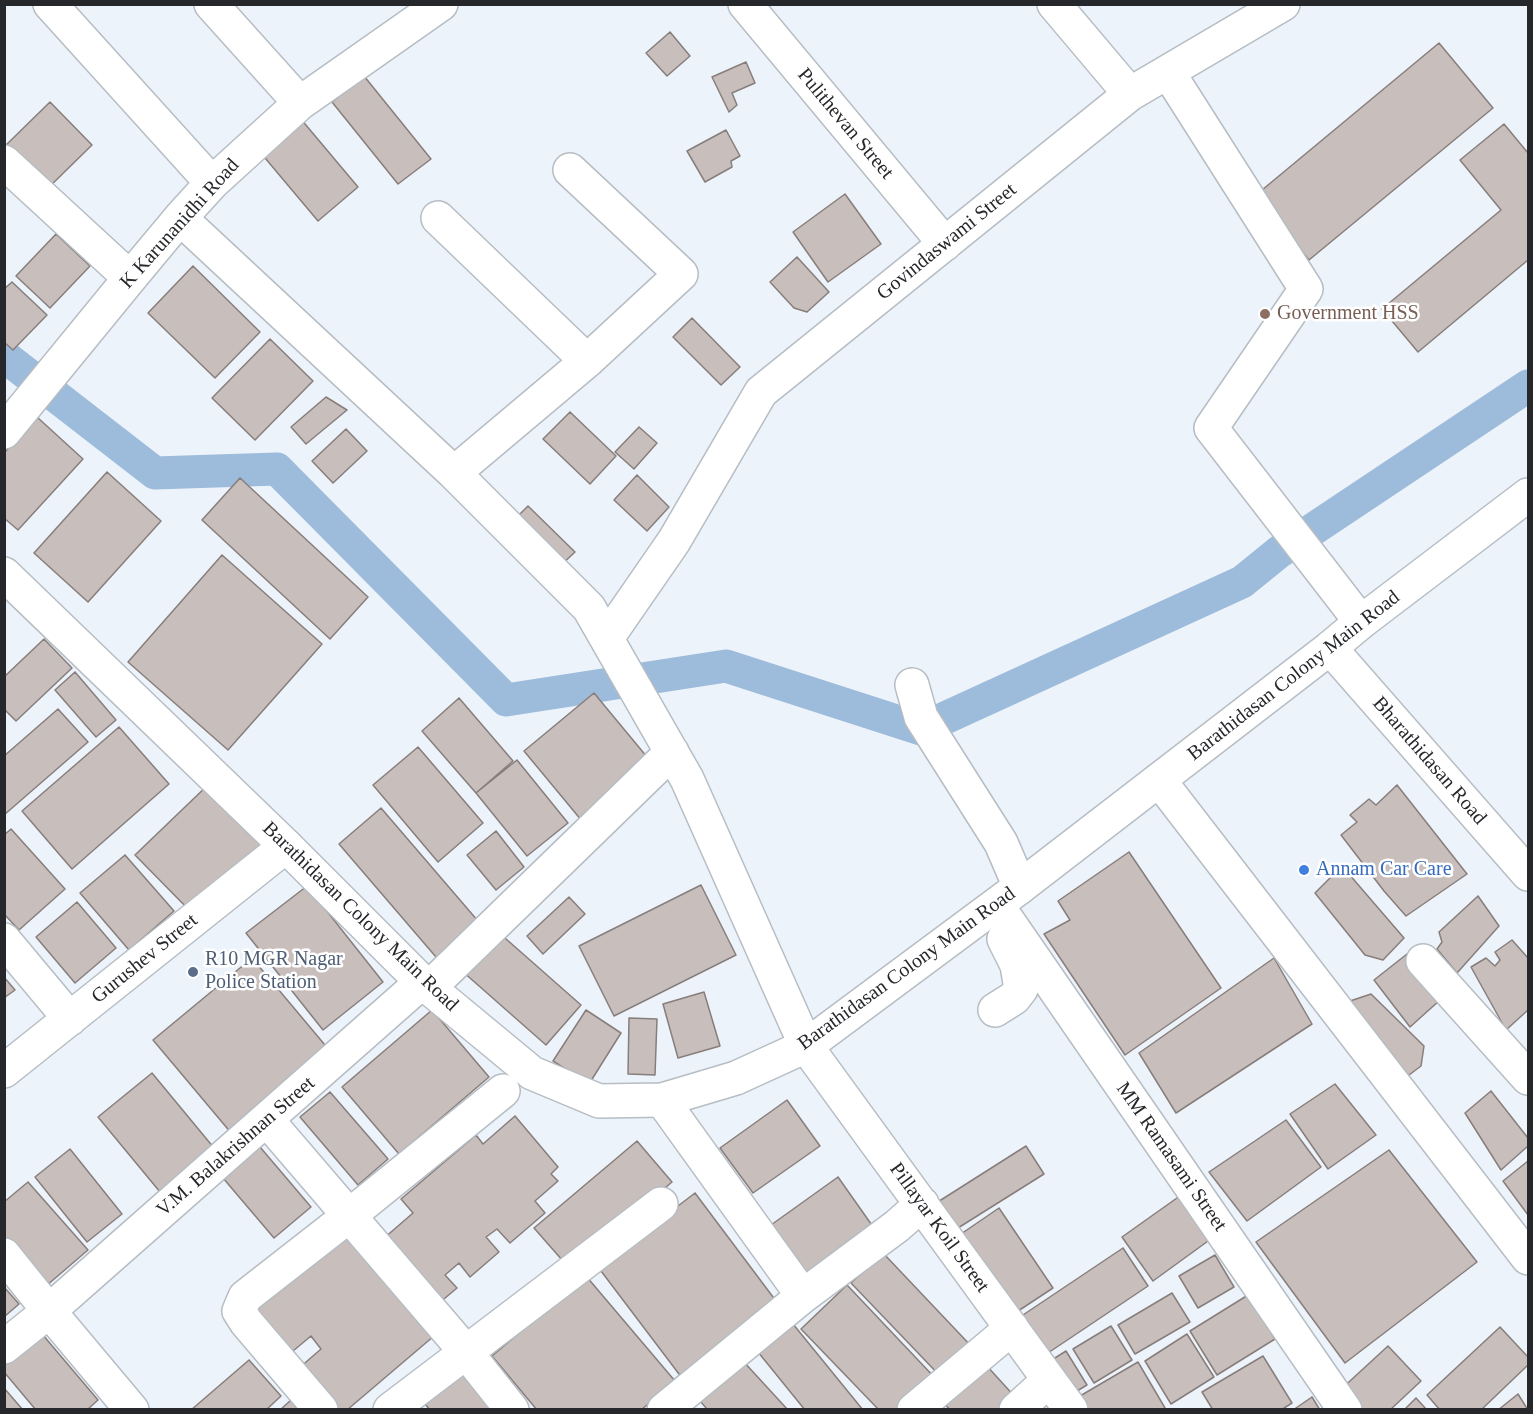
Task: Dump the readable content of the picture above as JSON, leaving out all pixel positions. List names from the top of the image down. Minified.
{"streets":{"street":["Pulithevan Street","K Karunanidhi Road","Govindaswami Street","Barathidasan Colony Main Road","Bharathidasan Road","Gurushev Street","V.M. Balakrishnan Street","MM Ramasami Street","Pillayar Koil Street"]},"crossings":[["Pulithevan Street","Govindaswami Street"],["K Karunanidhi Road","Pillayar Koil Street"],["Govindaswami Street","Pillayar Koil Street"],["Barathidasan Colony Main Road","Bharathidasan Road"],["Barathidasan Colony Main Road","Gurushev Street"],["Barathidasan Colony Main Road","V.M. Balakrishnan Street"],["Barathidasan Colony Main Road","MM Ramasami Street"],["Barathidasan Colony Main Road","Pillayar Koil Street"],["V.M. Balakrishnan Street","Pillayar Koil Street"]],"places":["Government HSS","Annam Car Care","R10 MGR Nagar Police Station"]}
